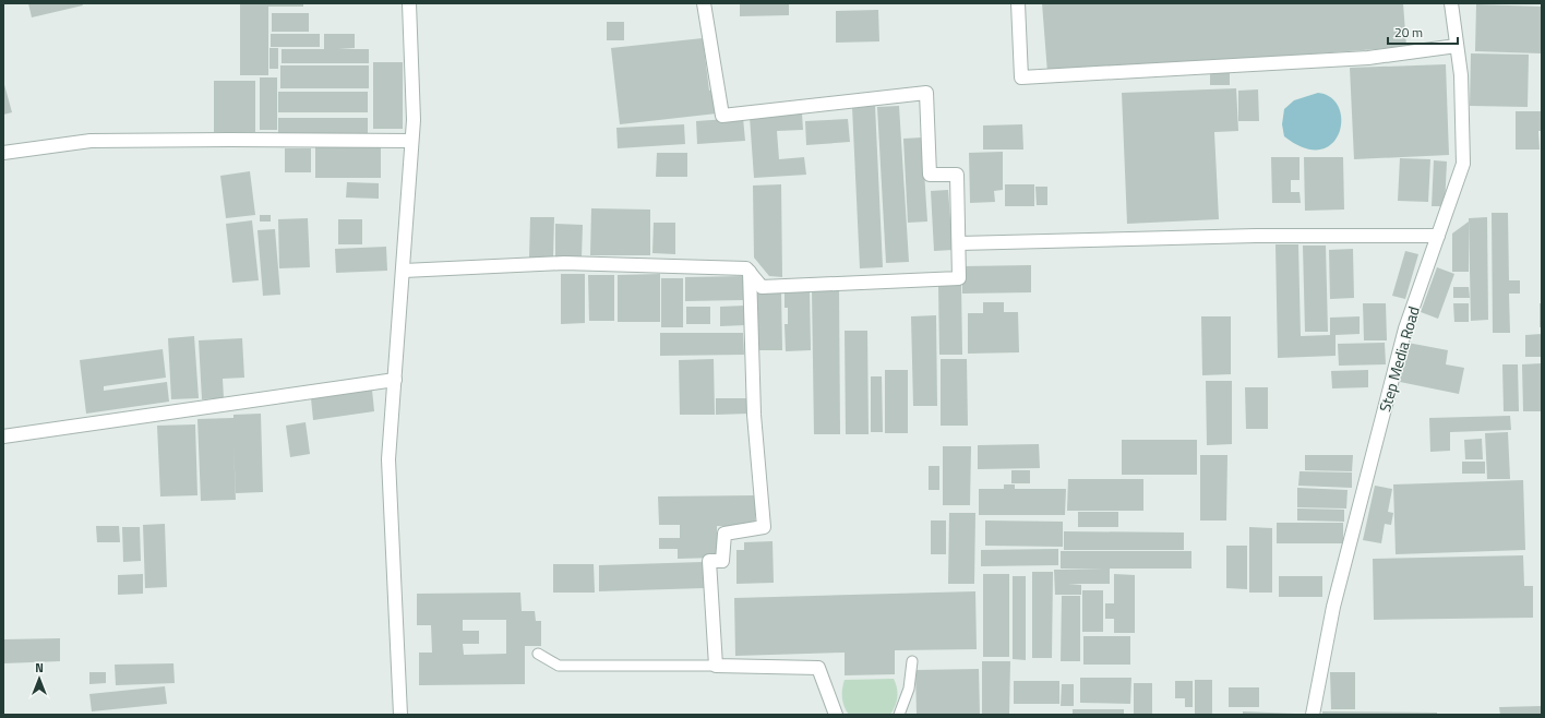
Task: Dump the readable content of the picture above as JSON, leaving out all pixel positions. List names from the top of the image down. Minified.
{"streets":{"street":["Step Media Road"]},"scale_bar":"20 m","north":"top"}
